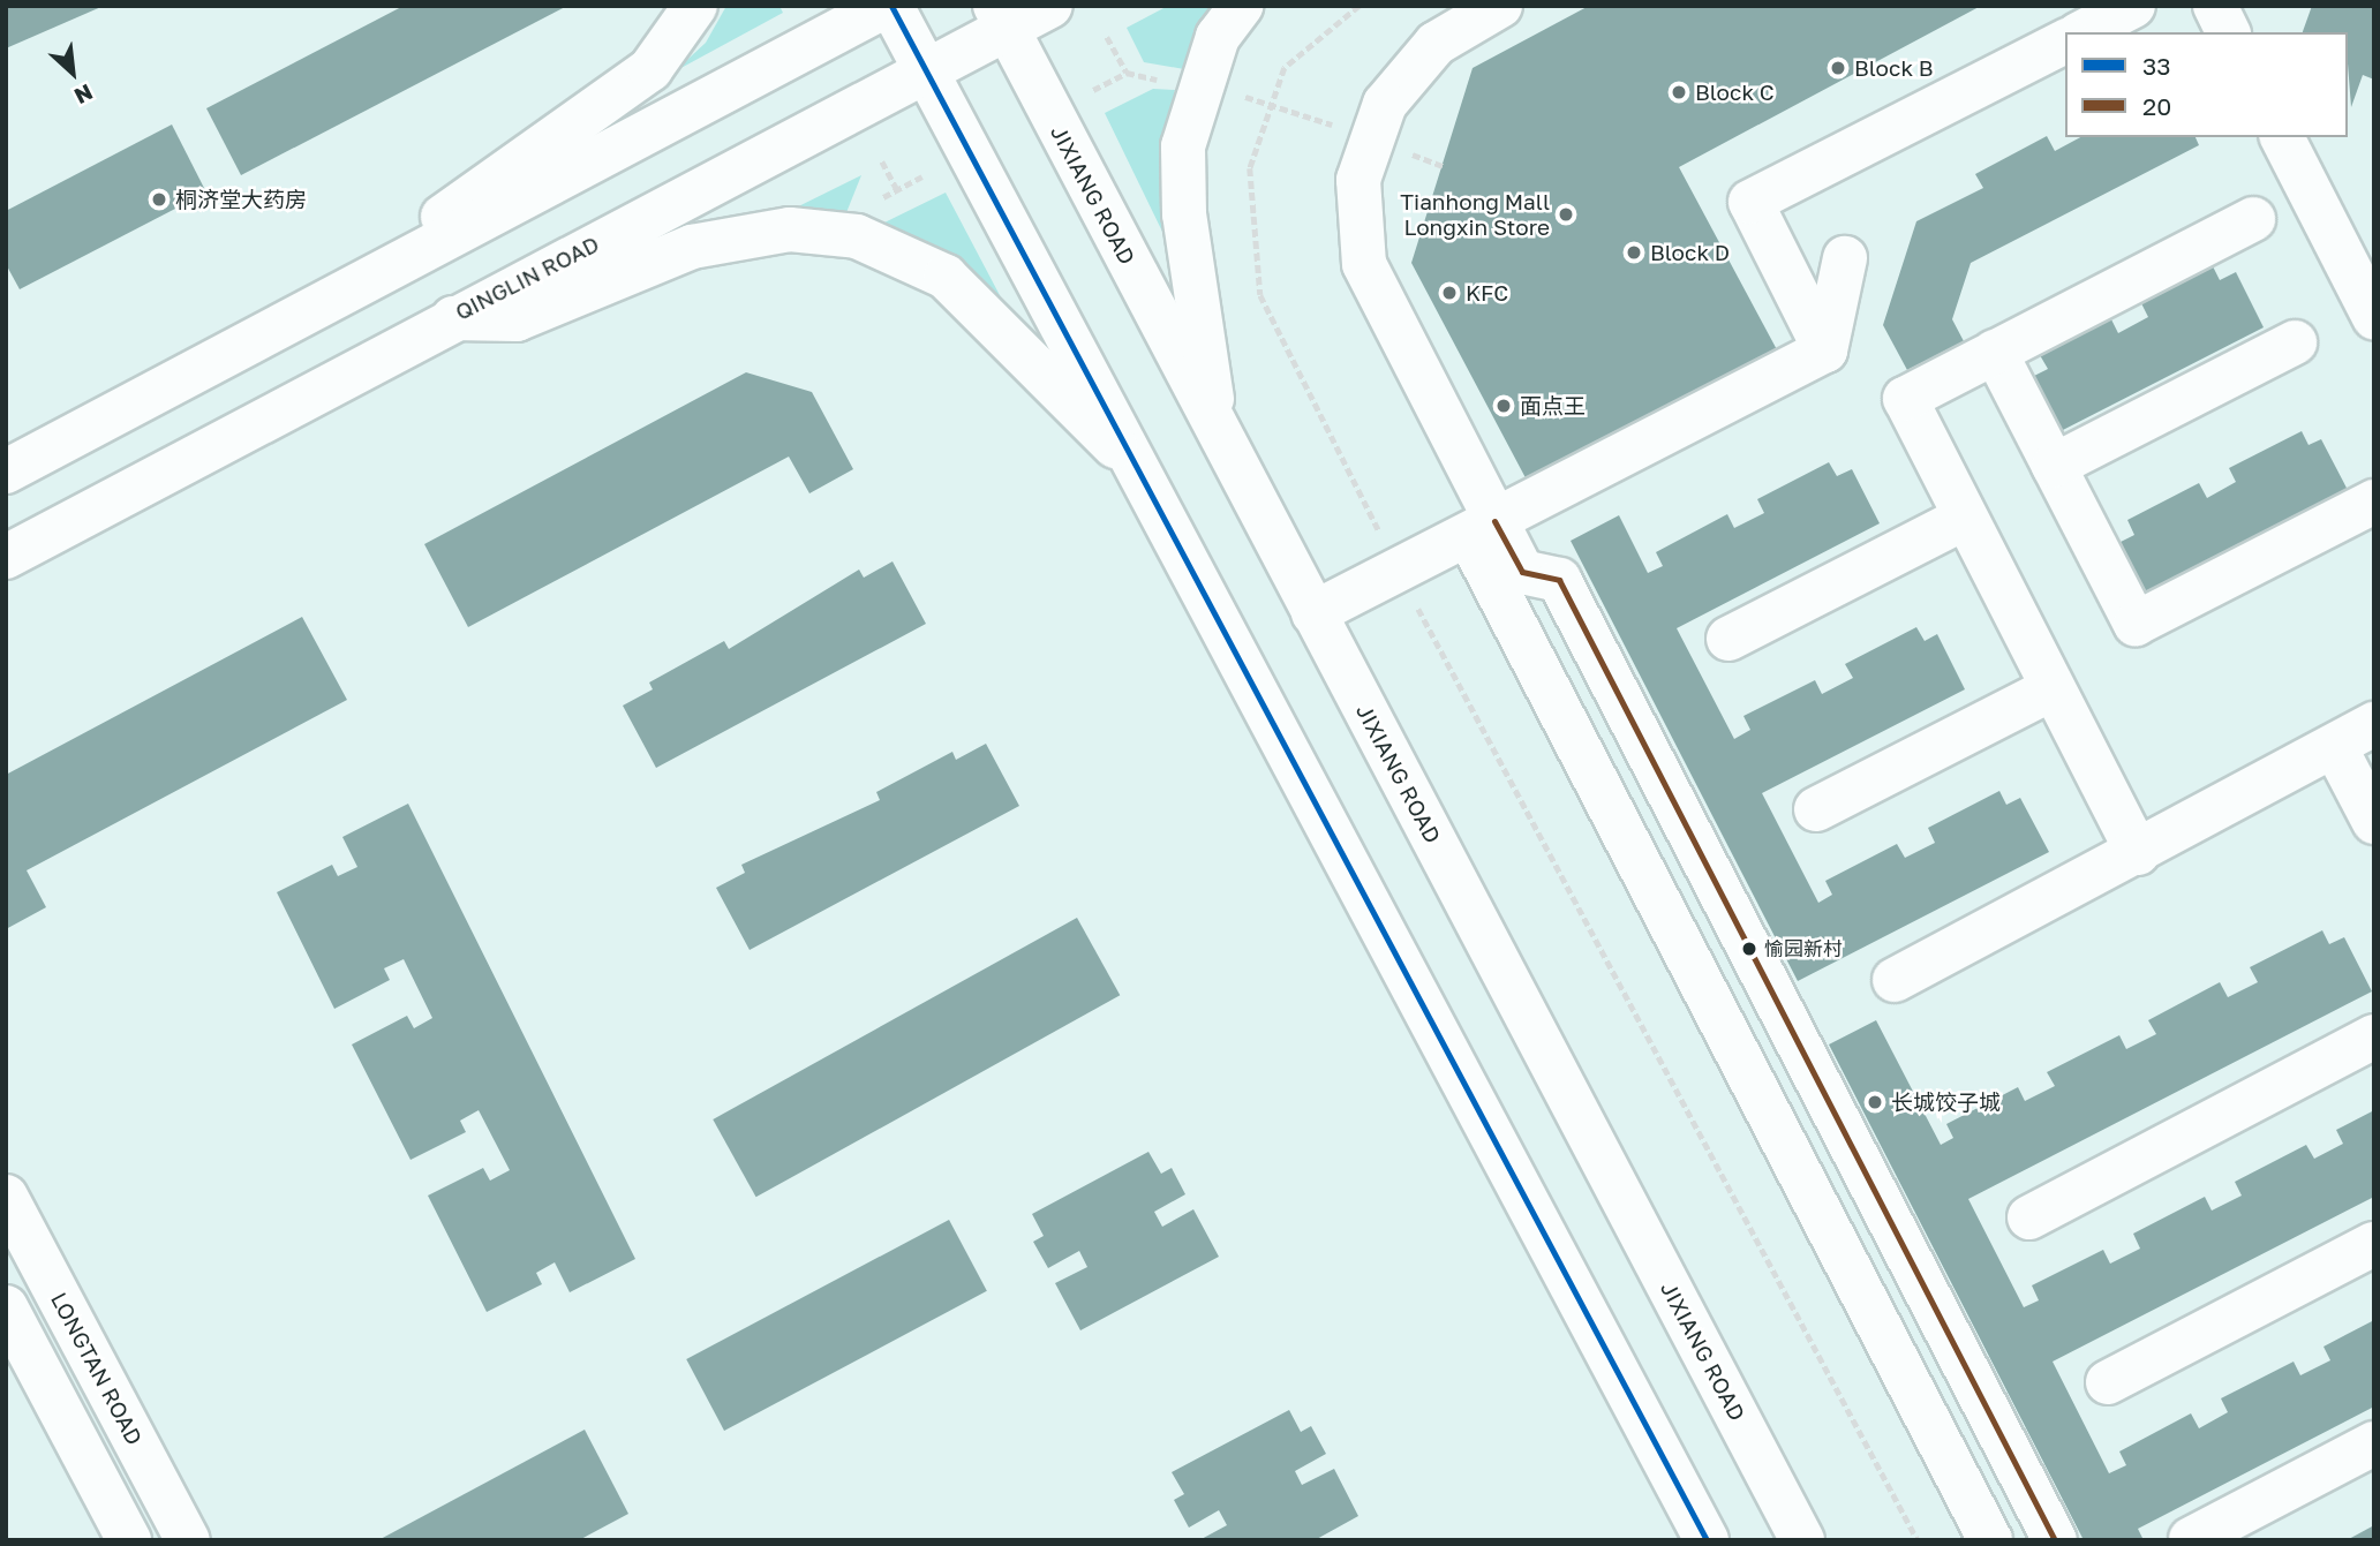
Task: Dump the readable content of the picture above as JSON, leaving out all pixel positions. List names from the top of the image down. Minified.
{"streets":{"main road":["JIXIANG ROAD","QINGLIN ROAD","LONGTAN ROAD"]},"crossings":[["JIXIANG ROAD","QINGLIN ROAD"]],"places":["Block B","Block C","桐济堂大药房","Tianhong Mall Longxin Store","Block D","KFC","面点王","愉园新村","长城饺子城"],"lines":["transit line 33","transit line 20"],"legend":["33","20"],"north":"bottom right"}
